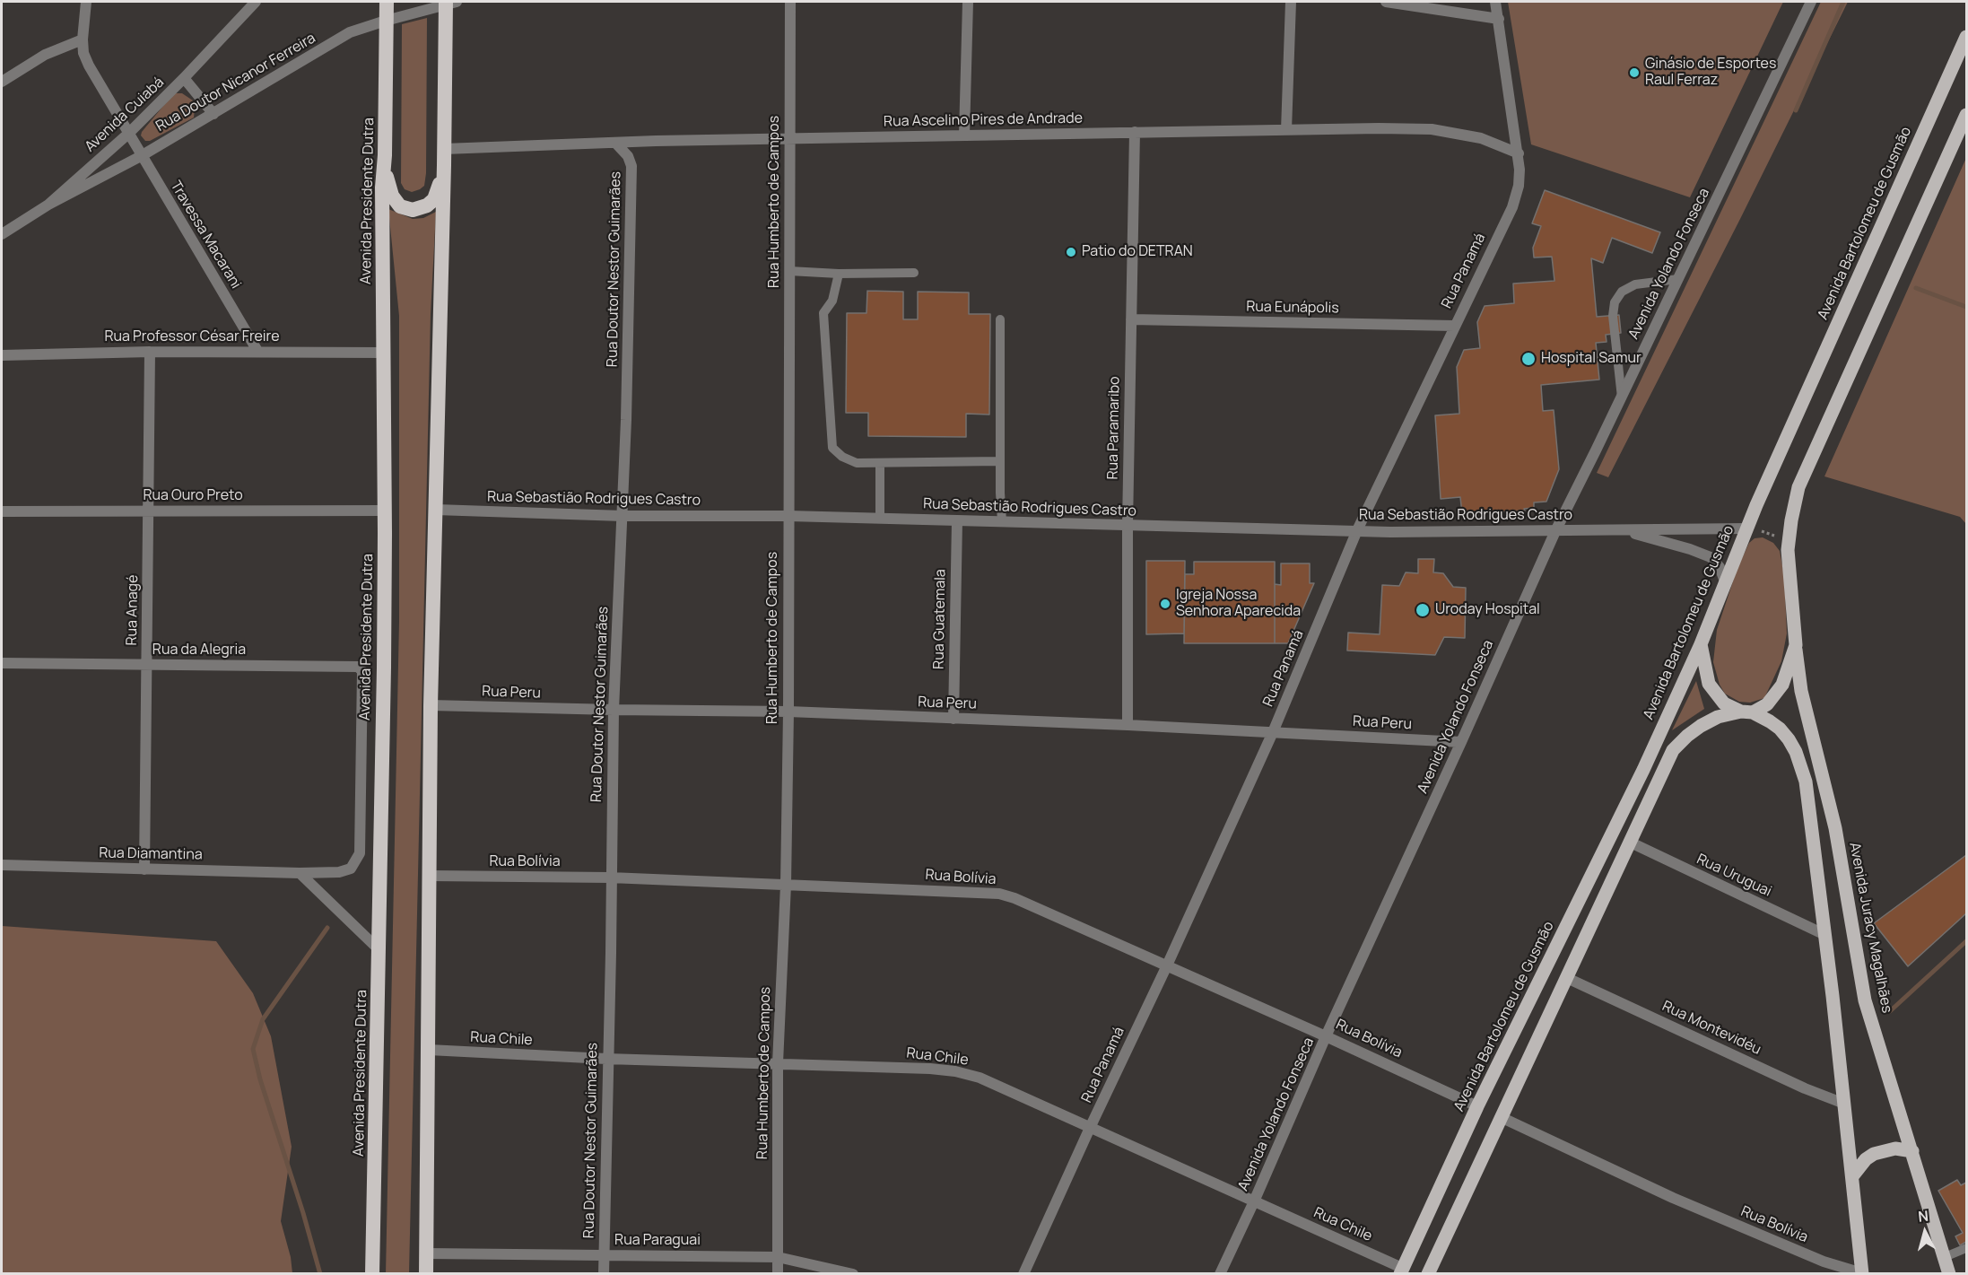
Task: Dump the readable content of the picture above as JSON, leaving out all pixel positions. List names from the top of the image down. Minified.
{"streets":{"highway":["Avenida Presidente Dutra"],"main road":["Avenida Bartolomeu de Gusmão","Avenida Juracy Magalhães"],"street":["Rua Doutor Nicanor Ferreira","Avenida Cuiabá","Rua Ascelino Pires de Andrade","Rua Humberto de Campos","Travessa Macarani","Avenida Yolando Fonseca","Rua Doutor Nestor Guimarães","Rua Panamá","Rua Eunápolis","Rua Professor César Freire","Rua Paramaribo","Rua Ouro Preto","Rua Sebastião Rodrigues Castro","Rua Anagé","Rua Guatemala","Rua da Alegria","Rua Peru","Rua Diamantina","Rua Bolívia","Rua Uruguai","Rua Montevidéu","Rua Chile","Rua Paraguai"]},"crossings":[["Rua Doutor Nicanor Ferreira","Avenida Cuiabá"],["Rua Doutor Nicanor Ferreira","Avenida Presidente Dutra"],["Rua Doutor Nicanor Ferreira","Travessa Macarani"],["Avenida Cuiabá","Travessa Macarani"],["Rua Ascelino Pires de Andrade","Rua Humberto de Campos"],["Rua Ascelino Pires de Andrade","Rua Doutor Nestor Guimarães"],["Rua Ascelino Pires de Andrade","Rua Panamá"],["Rua Ascelino Pires de Andrade","Rua Paramaribo"],["Avenida Presidente Dutra","Rua Professor César Freire"],["Avenida Presidente Dutra","Rua Ouro Preto"],["Rua Humberto de Campos","Rua Sebastião Rodrigues Castro"],["Rua Humberto de Campos","Rua Peru"],["Rua Humberto de Campos","Rua Bolívia"],["Rua Humberto de Campos","Rua Chile"],["Rua Humberto de Campos","Rua Paraguai"],["Avenida Bartolomeu de Gusmão","Rua Sebastião Rodrigues Castro"],["Avenida Bartolomeu de Gusmão","Rua Bolívia"],["Avenida Bartolomeu de Gusmão","Rua Chile"],["Travessa Macarani","Rua Professor César Freire"],["Avenida Yolando Fonseca","Rua Sebastião Rodrigues Castro"],["Avenida Yolando Fonseca","Rua Peru"],["Avenida Yolando Fonseca","Rua Bolívia"],["Avenida Yolando Fonseca","Rua Chile"],["Rua Doutor Nestor Guimarães","Rua Sebastião Rodrigues Castro"],["Rua Doutor Nestor Guimarães","Rua Peru"],["Rua Doutor Nestor Guimarães","Rua Bolívia"],["Rua Doutor Nestor Guimarães","Rua Chile"],["Rua Doutor Nestor Guimarães","Rua Paraguai"],["Rua Panamá","Rua Eunápolis"],["Rua Panamá","Rua Sebastião Rodrigues Castro"],["Rua Panamá","Rua Peru"],["Rua Panamá","Rua Bolívia"],["Rua Panamá","Rua Chile"],["Rua Eunápolis","Rua Paramaribo"],["Rua Professor César Freire","Rua Anagé"],["Rua Paramaribo","Rua Sebastião Rodrigues Castro"],["Rua Paramaribo","Rua Peru"],["Rua Ouro Preto","Rua Anagé"],["Rua Sebastião Rodrigues Castro","Rua Guatemala"],["Rua Anagé","Rua da Alegria"],["Rua Anagé","Rua Diamantina"],["Rua Guatemala","Rua Peru"],["Rua da Alegria","Rua Diamantina"]],"places":["Ginásio de Esportes Raul Ferraz","Patio do DETRAN","Hospital Samur","Igreja Nossa Senhora Aparecida","Uroday Hospital"],"north":"top"}
